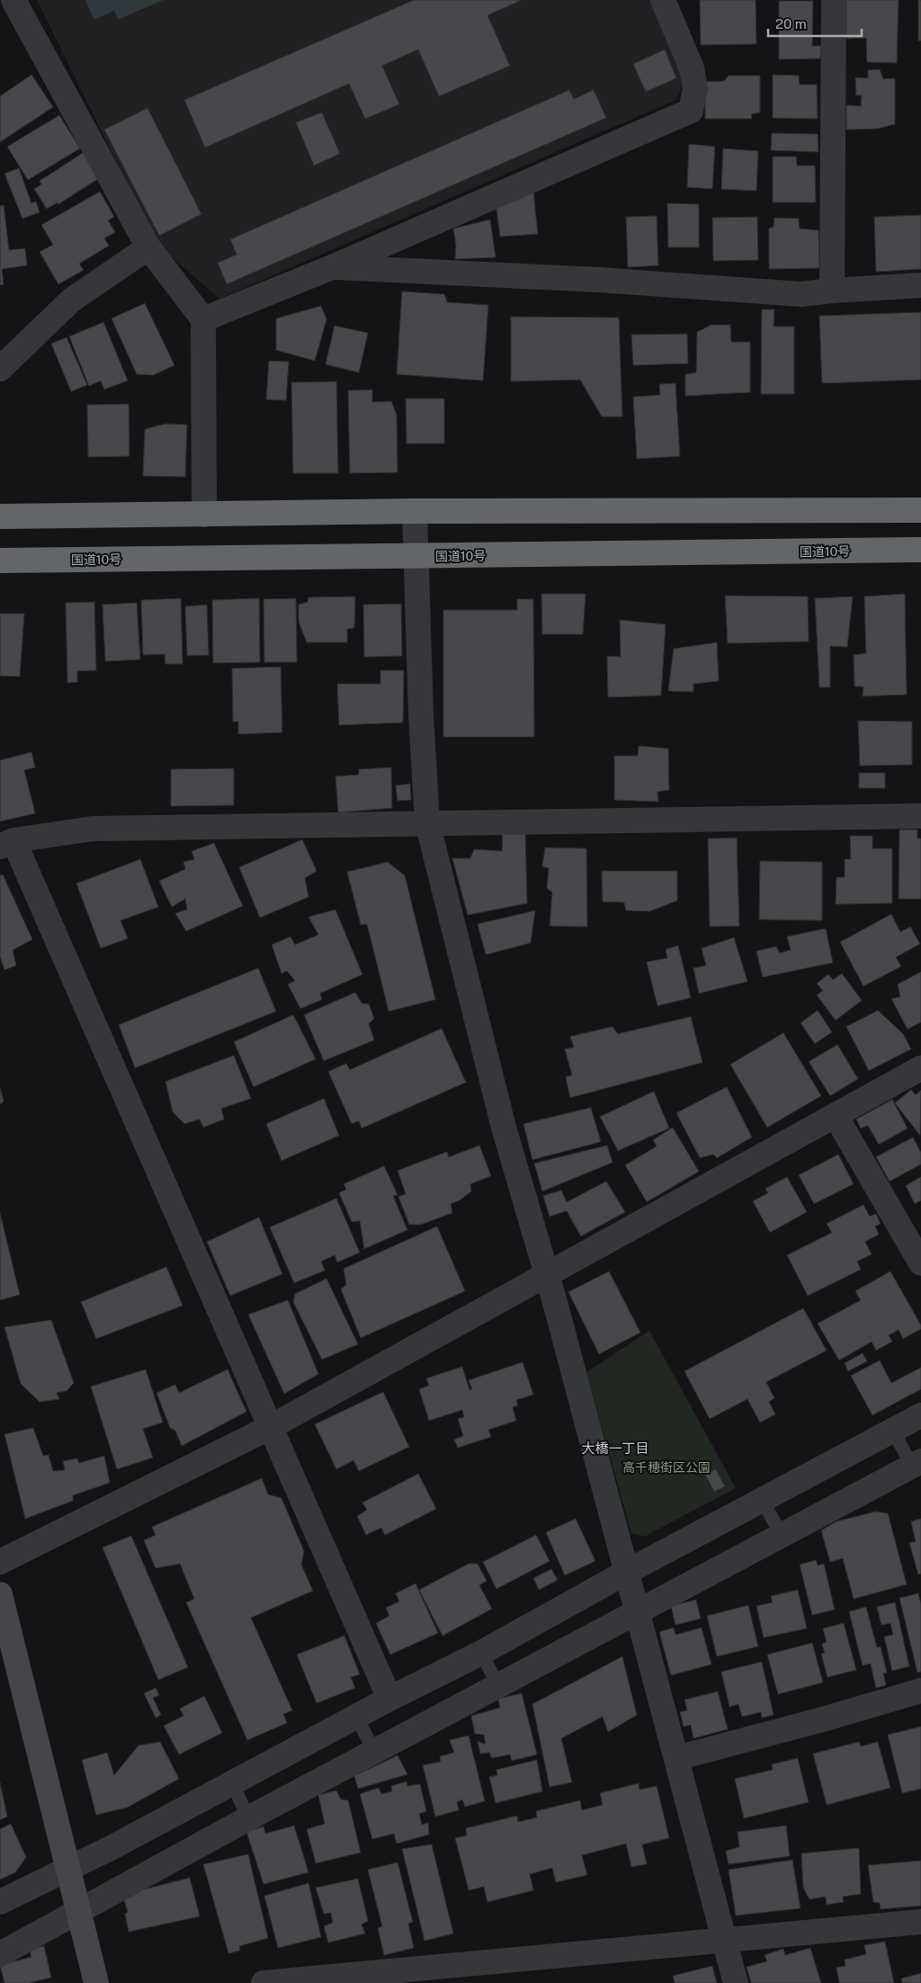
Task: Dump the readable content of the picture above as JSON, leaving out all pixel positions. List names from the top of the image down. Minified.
{"streets":{"highway":["国道10号"]},"districts":["大橋一丁目"],"parks":["高千穂街区公園"],"scale_bar":"20 m"}
